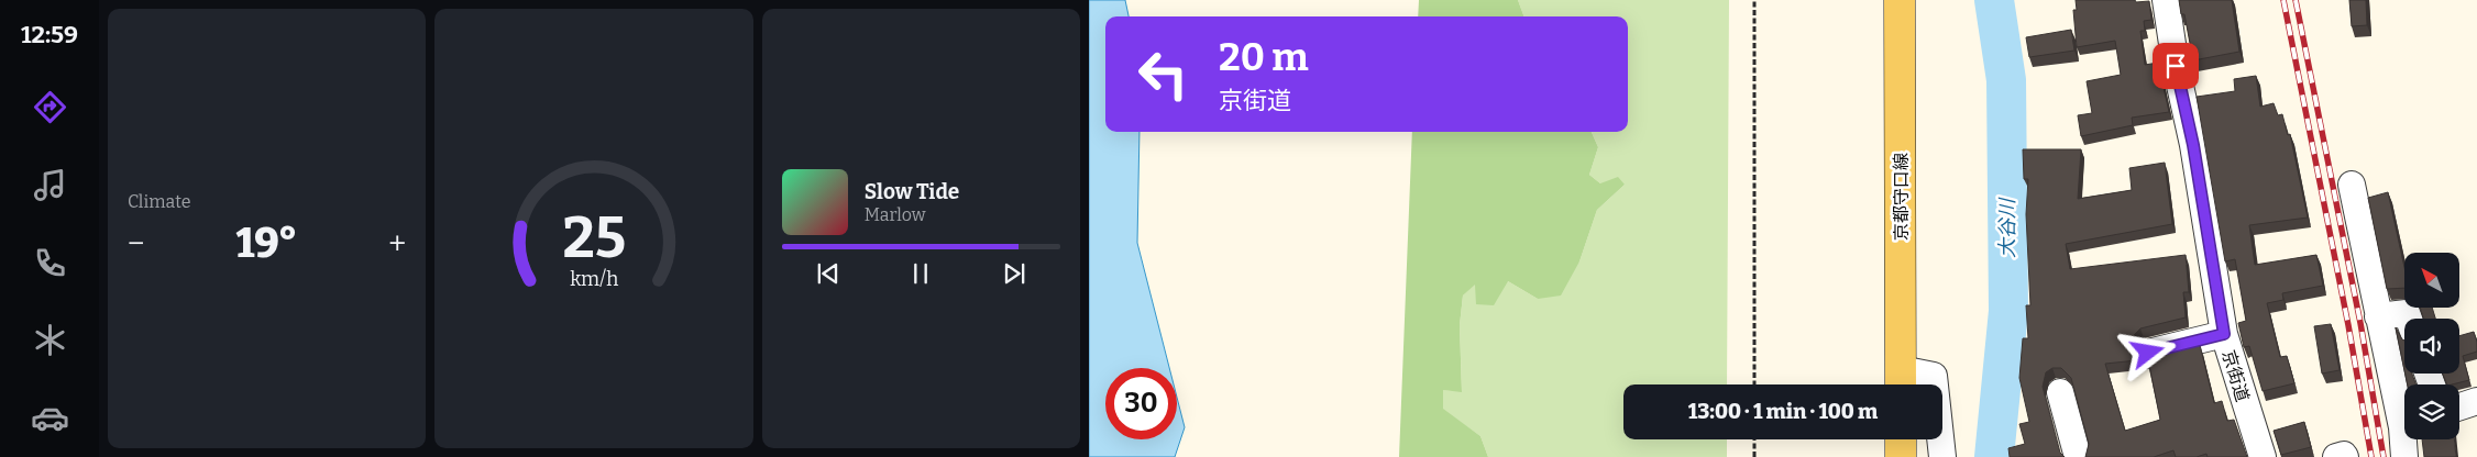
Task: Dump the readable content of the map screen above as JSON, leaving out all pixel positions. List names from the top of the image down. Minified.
{"streets":{"main road":["京都守口線"],"street":["京街道"]},"water":["大谷川"],"north":"top left","page":{"tabs":"12:59","tile":"Climate","turn":["20 m","京街道"],"song":["Slow Tide","Marlow"],"heat":["−","19°","+"],"limit":"30","trip":"13:00 · 1 min · 100 m","gauge":["25","km/h"]}}
